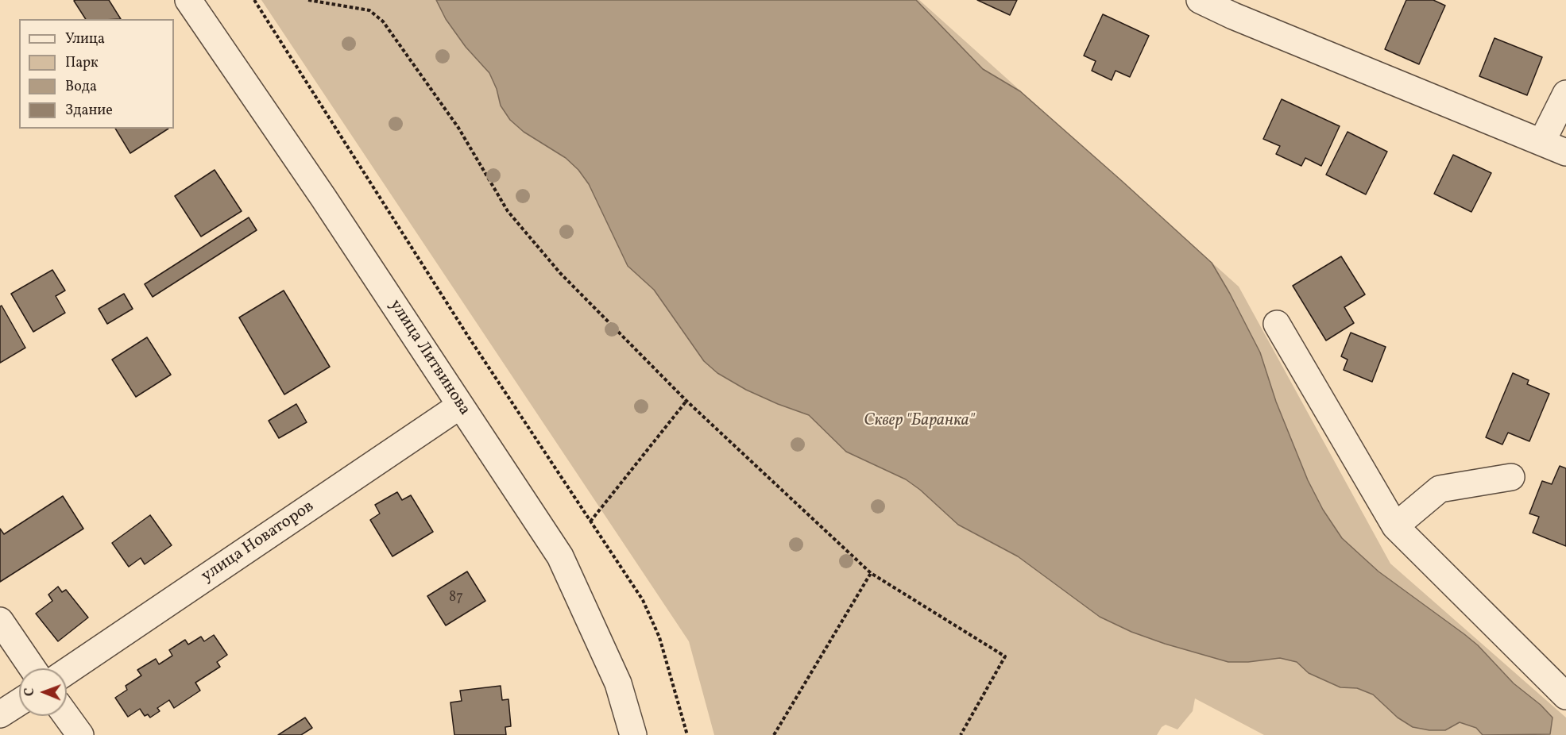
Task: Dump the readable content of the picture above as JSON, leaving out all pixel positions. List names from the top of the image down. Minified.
{"streets":{"street":["улица Литвинова","улица Новаторов"]},"crossings":[["улица Литвинова","улица Новаторов"]],"parks":["Сквер \"Баранка\""],"house_numbers":["87"],"legend":["Улица","Парк","Вода","Здание"],"north":"left"}
